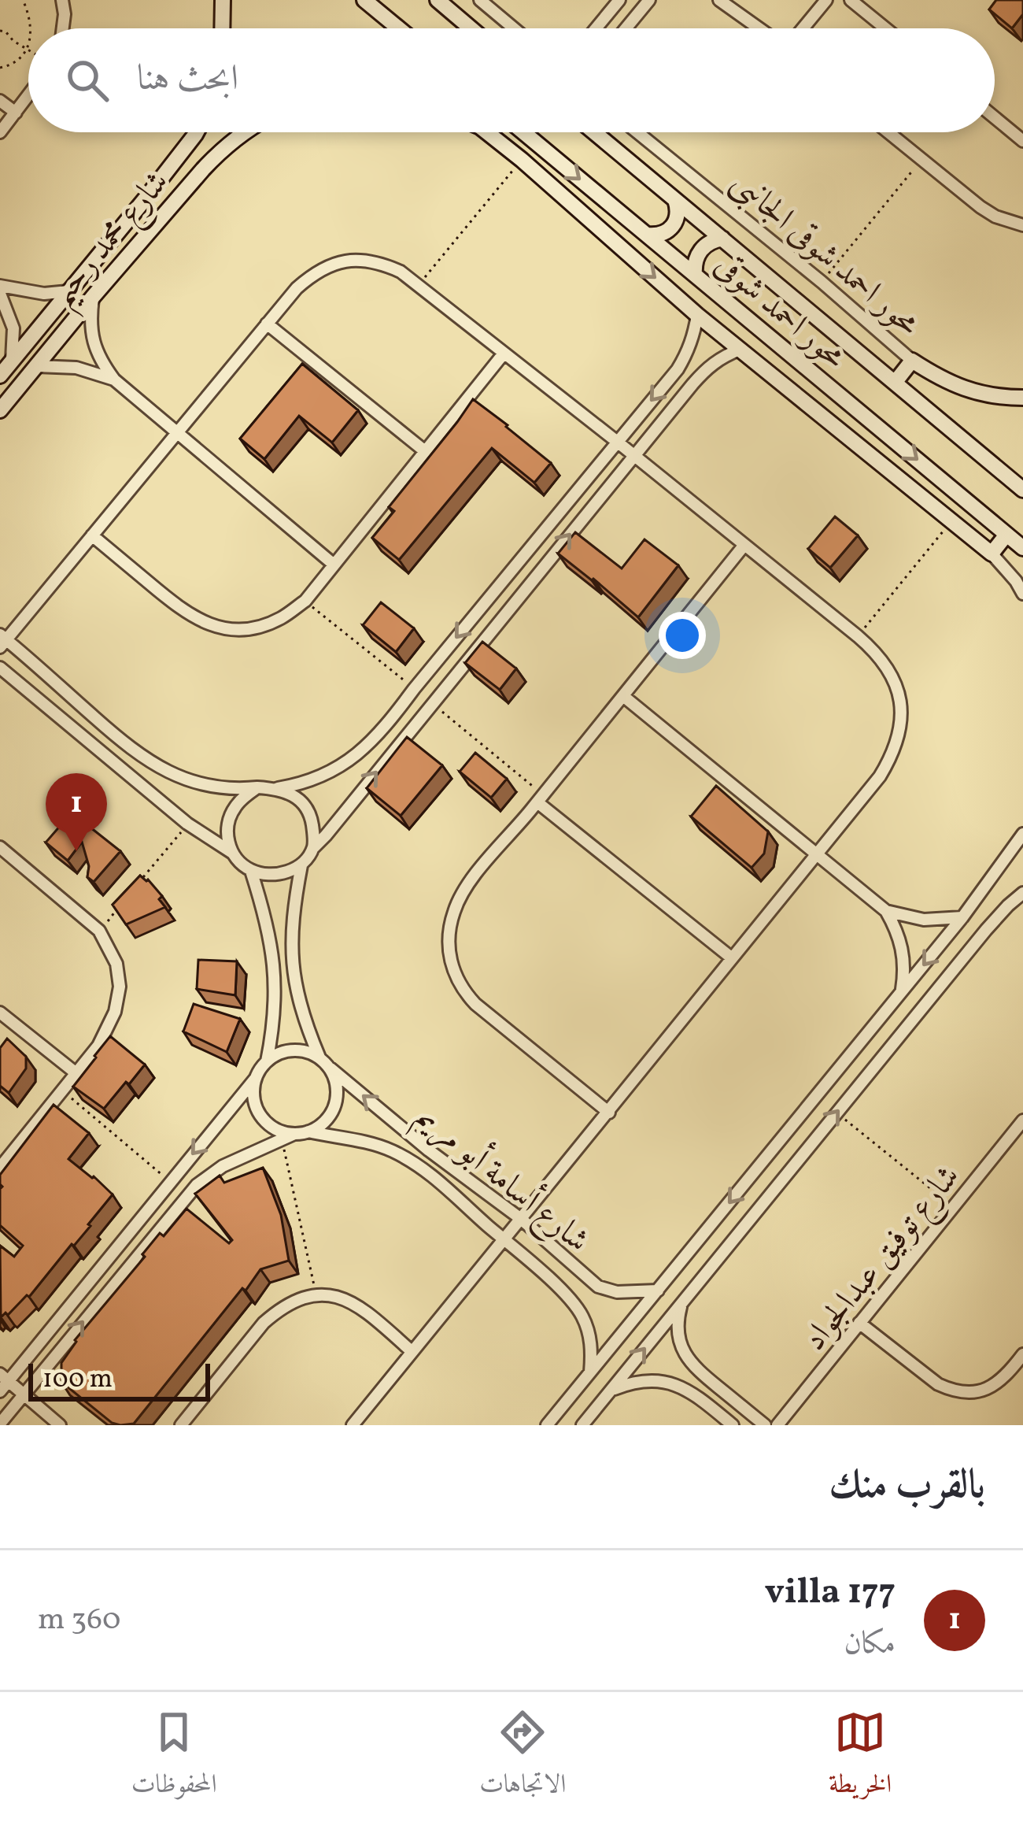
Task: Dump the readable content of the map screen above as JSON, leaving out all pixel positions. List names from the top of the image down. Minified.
{"streets":{"street":["شارع محمد رحيم","محور احمد شوقى الجانبى","محور احمد شوقى","شارع أسامة أبو مريم","شارع توفيق عبدالجواد"]},"scale_bar":"100 m","page":{"search":"ابحث هنا","pins":"1","scale":"100 m","heading":"بالقرب منك","list":[{"mark":"1","name":"villa 177","note":"مكان","value":"360 m"}],"nav":["الخريطة","الاتجاهات","المحفوظات"]}}
